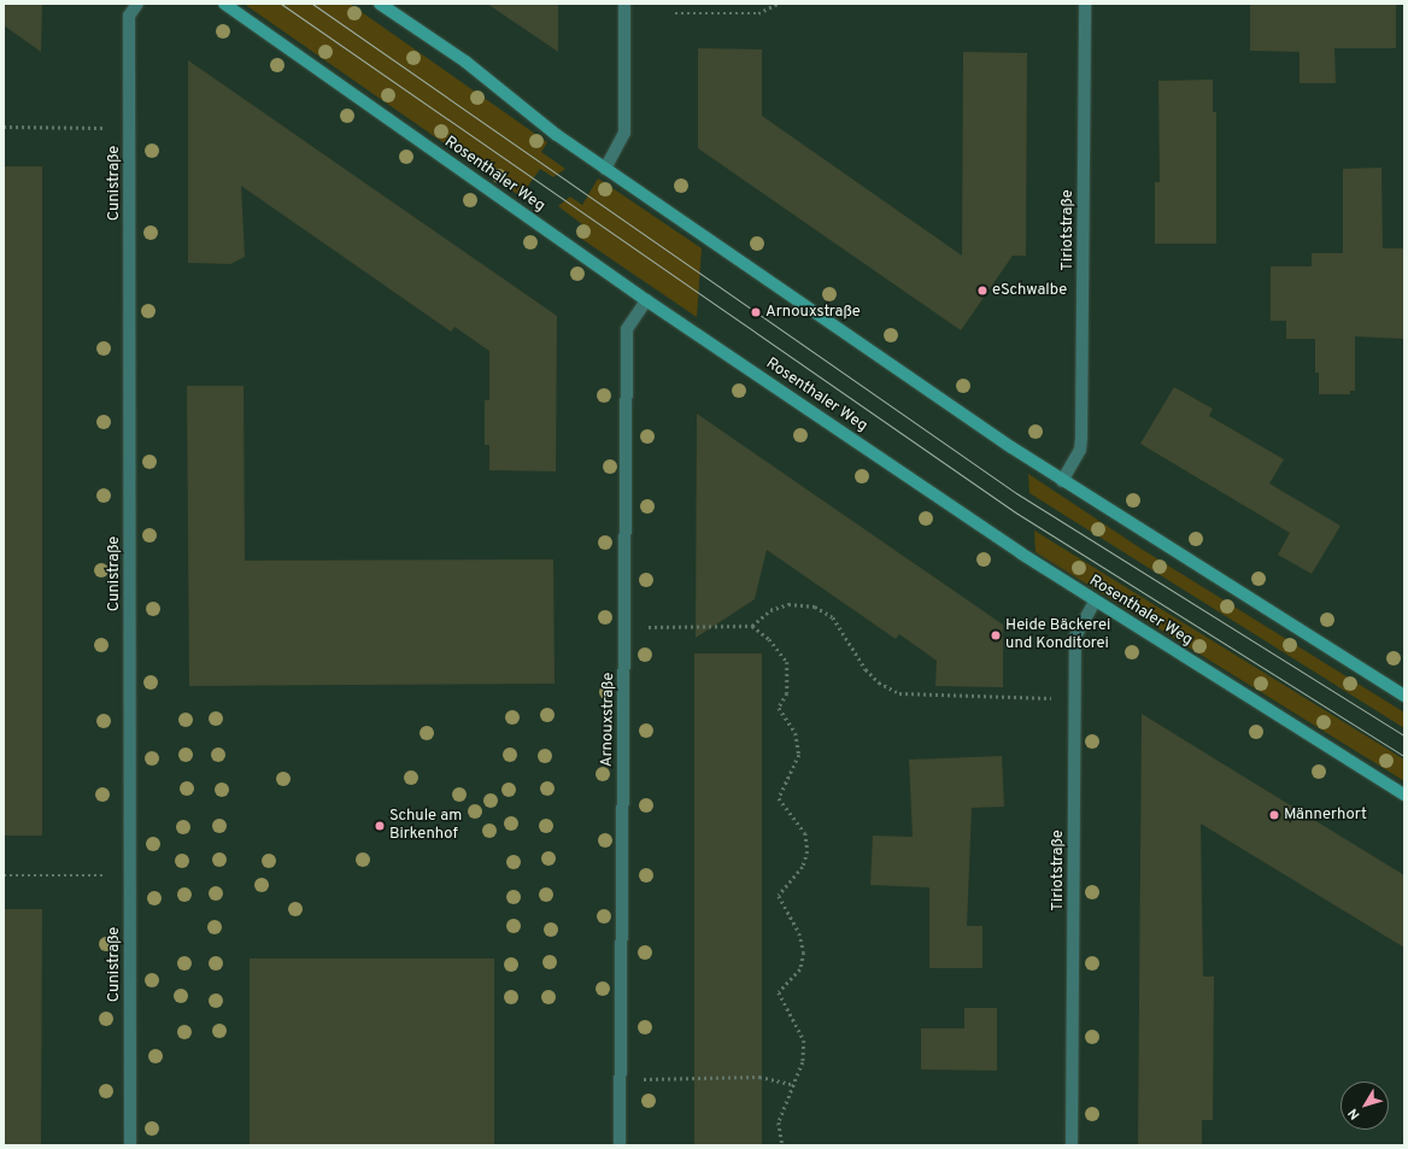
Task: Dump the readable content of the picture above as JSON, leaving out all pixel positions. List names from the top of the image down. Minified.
{"streets":{"main road":["Rosenthaler Weg"],"street":["Cunistraße","Tiriotstraße","Arnouxstraße"]},"crossings":[["Rosenthaler Weg","Tiriotstraße"],["Rosenthaler Weg","Arnouxstraße"]],"places":["eSchwalbe","Arnouxstraße","Heide Bäckerei und Konditorei","Männerhort","Schule am Birkenhof"],"north":"bottom left"}
